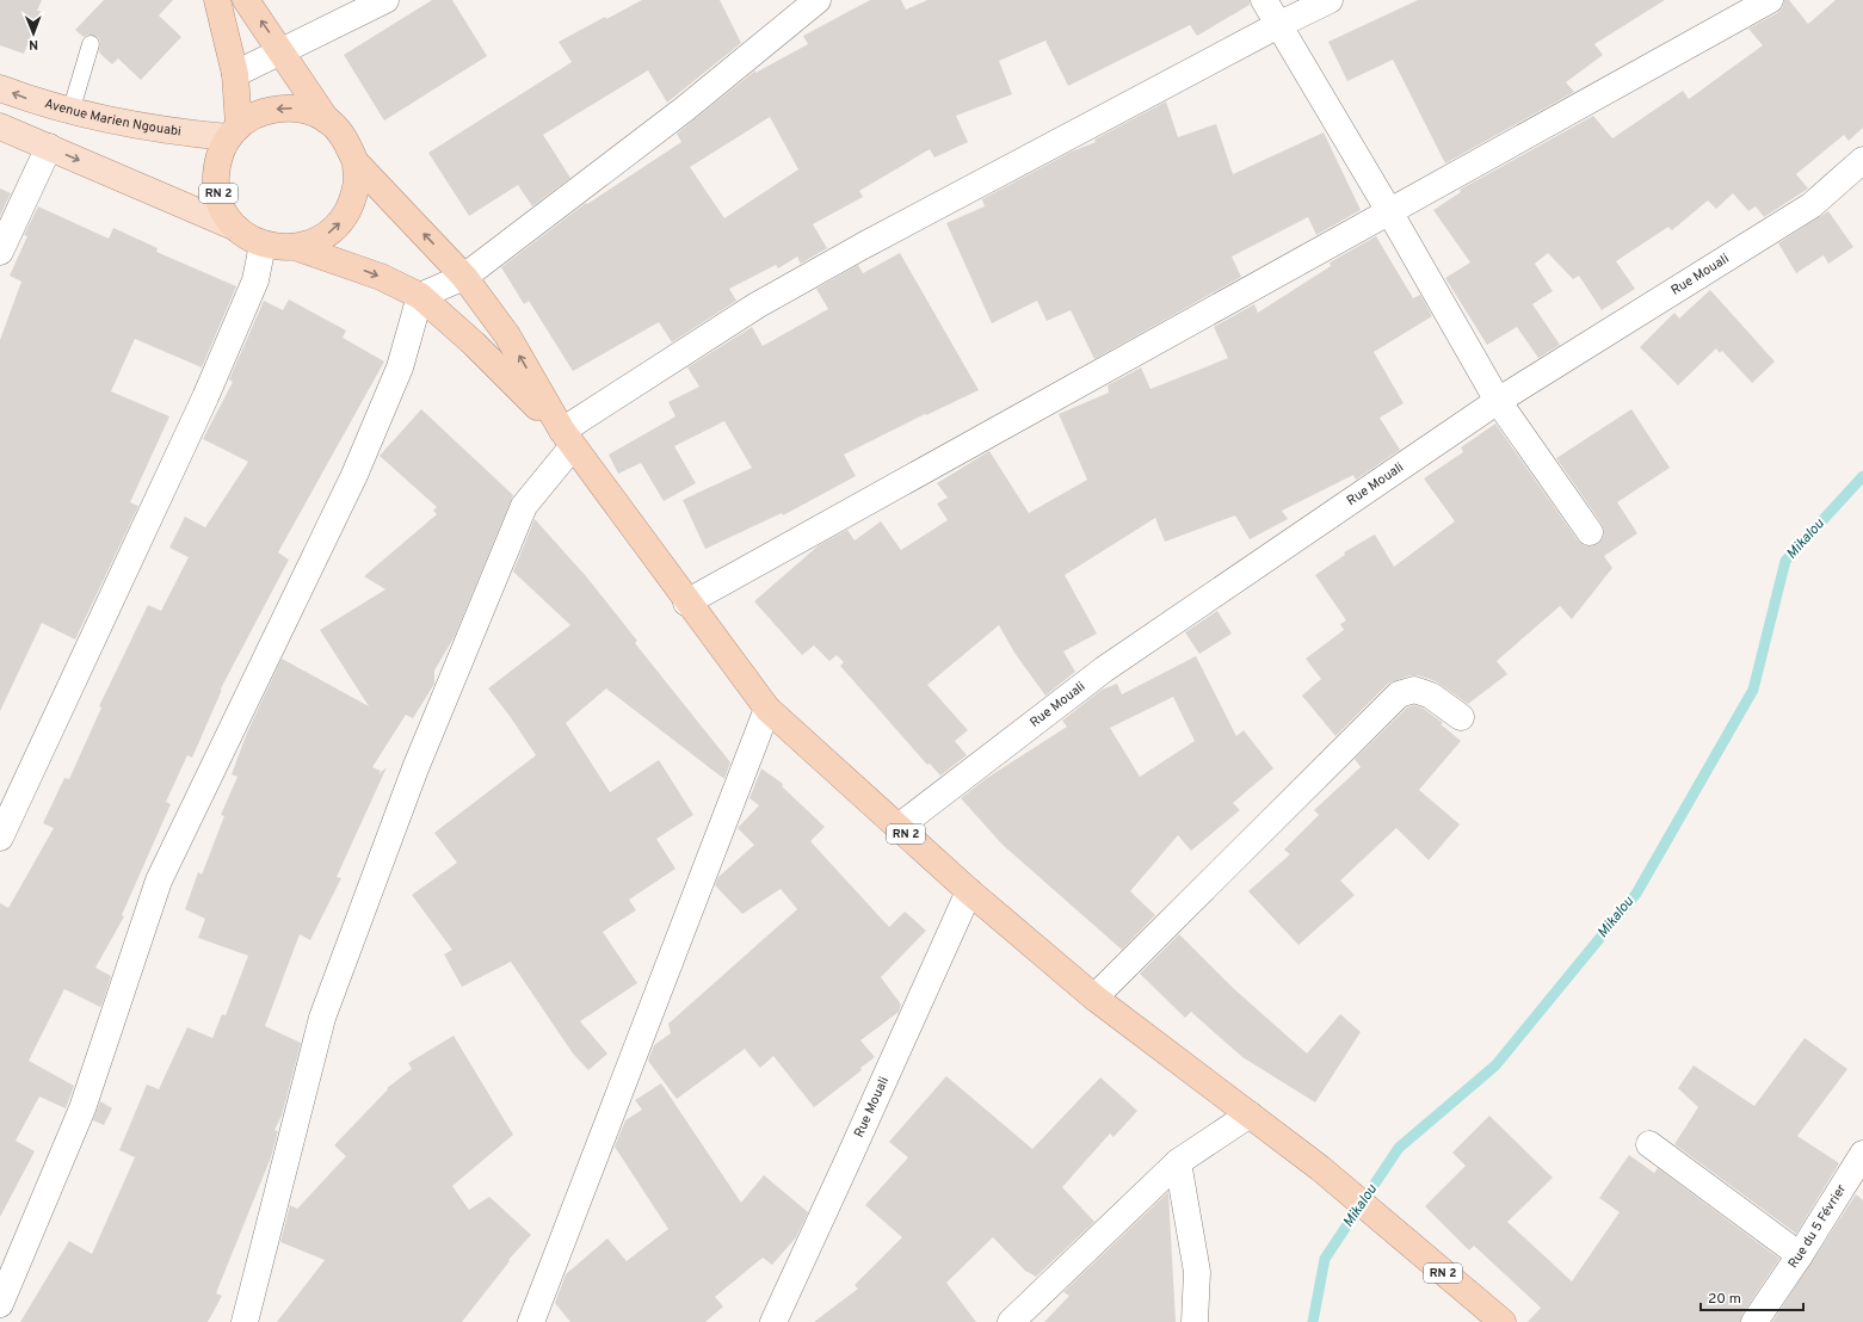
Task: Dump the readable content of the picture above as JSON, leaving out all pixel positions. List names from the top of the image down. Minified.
{"streets":{"highway":["RN 2"],"main road":["Avenue Marien Ngouabi"],"street":["Rue Mouali","Rue du 5 Février"]},"crossings":[["Avenue Marien Ngouabi","RN 2"],["RN 2","Rue Mouali"]],"water":["Mikalou"],"scale_bar":"20 m","north":"bottom"}
